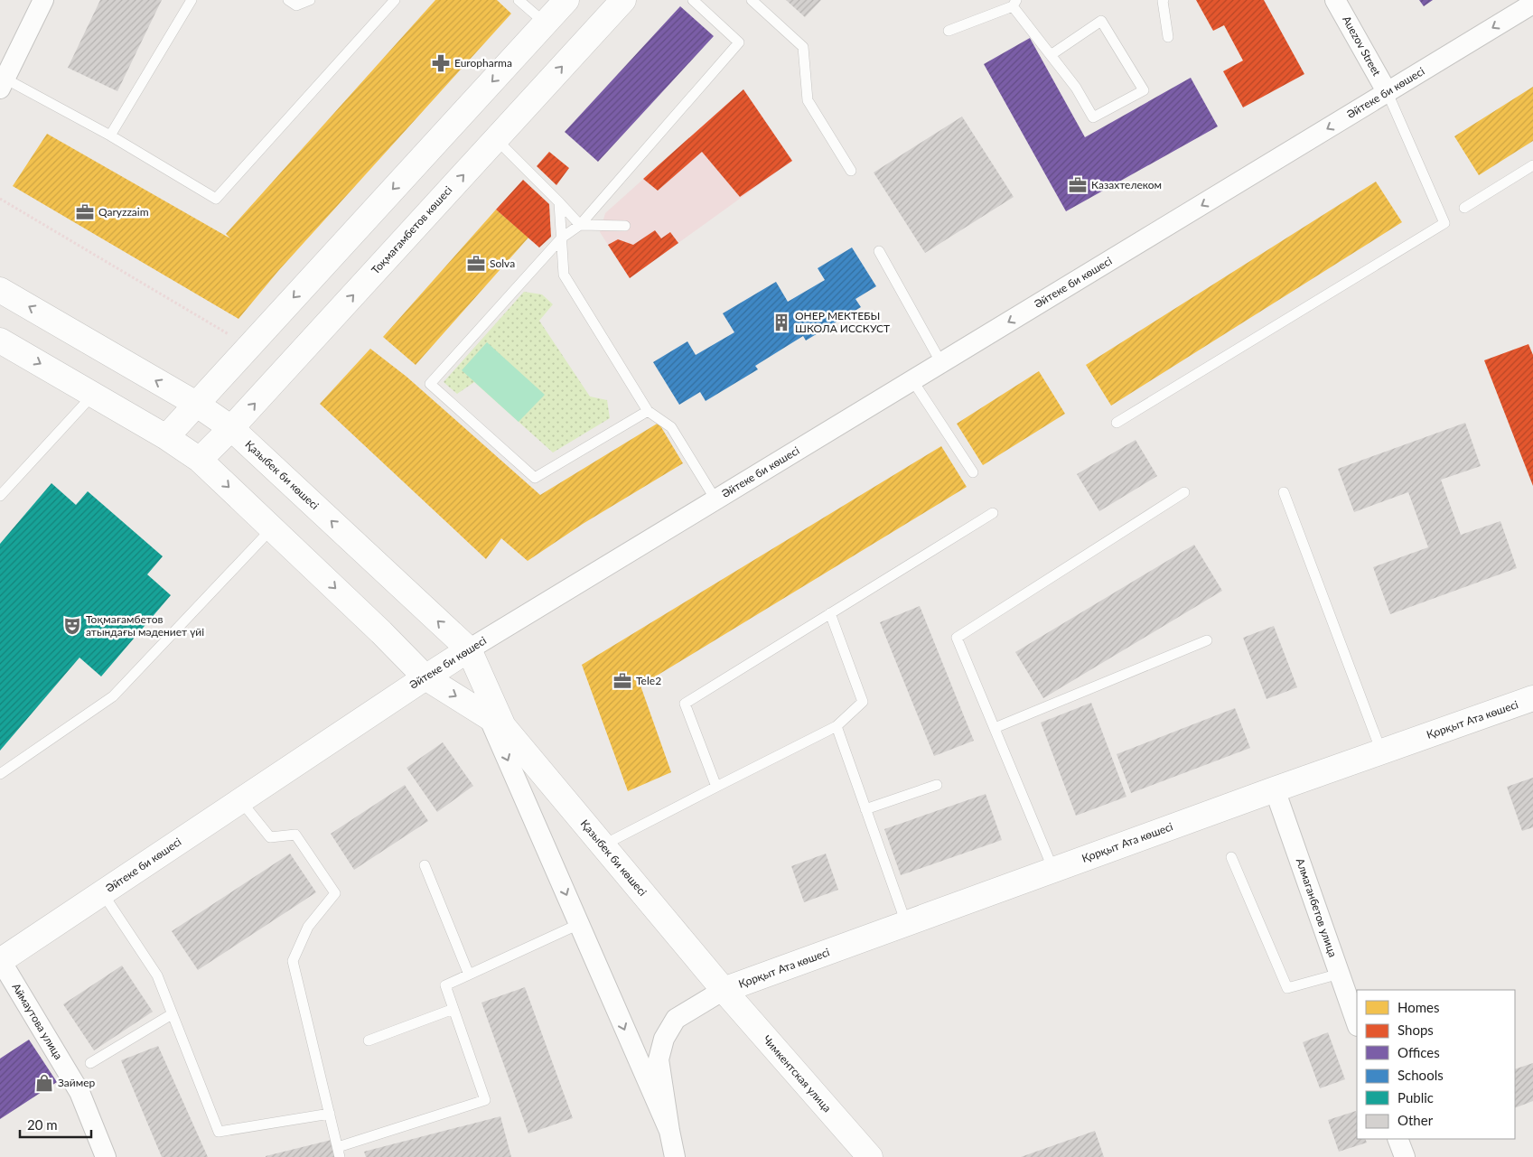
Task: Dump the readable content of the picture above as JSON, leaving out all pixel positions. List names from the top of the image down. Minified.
{"streets":{"street":["Auezov Street","Әйтеке би көшесі","Тоқмағамбетов көшесі","Қазыбек би көшесі","Қорқыт Ата көшесі","Алмаганбетов улица","Аймаутова улица","Чимкентская улица"]},"crossings":[["Auezov Street","Әйтеке би көшесі"],["Әйтеке би көшесі","Қазыбек би көшесі"],["Әйтеке би көшесі","Аймаутова улица"],["Тоқмағамбетов көшесі","Қазыбек би көшесі"],["Қазыбек би көшесі","Қорқыт Ата көшесі"],["Қазыбек би көшесі","Чимкентская улица"],["Қорқыт Ата көшесі","Алмаганбетов улица"],["Қорқыт Ата көшесі","Чимкентская улица"]],"one_way":["Әйтеке би көшесі"],"places":{"pharmacy":["Europharma"],"office":["Казахтелеком","Qaryzzaim","Solva","Tele2"],"building":["ОНЕР МЕКТЕБЫ ШКОЛА ИССКУСТ"],"theatre":["Тоқмағамбетов атындағы мәдениет үйі"],"shop":["Займер"]},"legend":["Homes","Shops","Offices","Schools","Public","Other"],"scale_bar":"20 m"}
